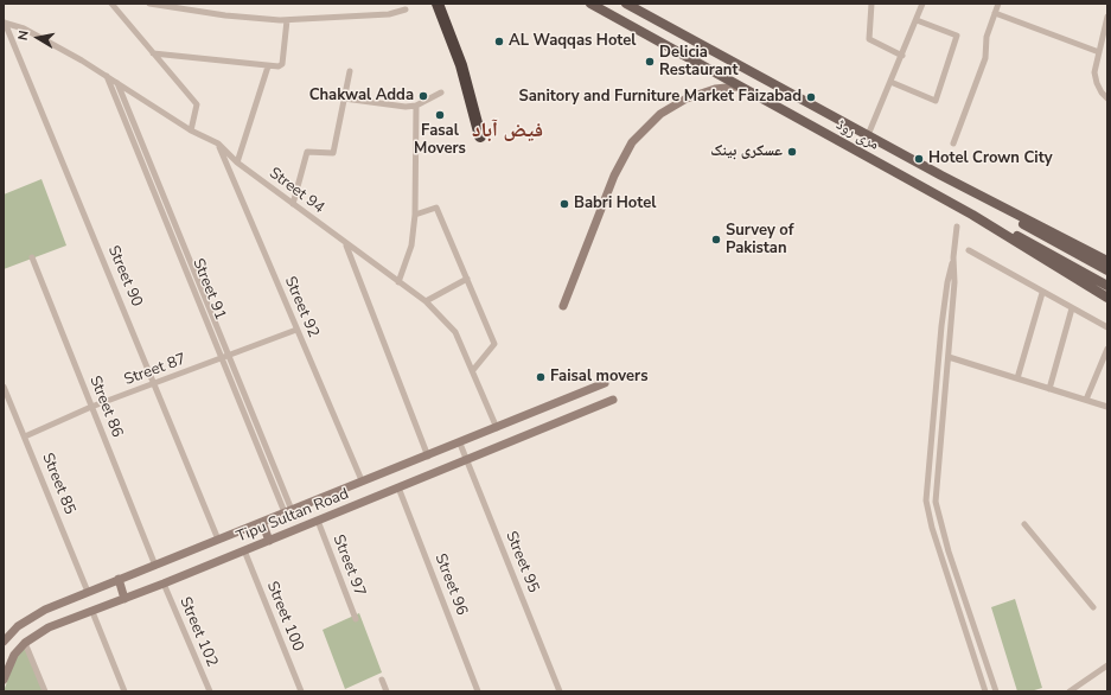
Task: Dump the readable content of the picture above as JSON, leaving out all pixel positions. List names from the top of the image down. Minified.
{"streets":{"main road":["مری روڈ"],"street":["Street 94","Street 90","Street 91","Street 92","Street 87","Street 86","Street 85","Tipu Sultan Road","Street 95","Street 97","Street 96","Street 100","Street 102"]},"crossings":[["Street 94","Street 90"],["Street 94","Street 91"],["Street 94","Street 92"],["Street 94","Tipu Sultan Road"],["Street 90","Street 87"],["Street 90","Tipu Sultan Road"],["Street 91","Street 87"],["Street 91","Tipu Sultan Road"],["Street 92","Street 87"],["Street 92","Tipu Sultan Road"],["Street 87","Street 86"],["Street 87","Street 85"],["Street 86","Tipu Sultan Road"],["Street 85","Tipu Sultan Road"],["Tipu Sultan Road","Street 95"],["Tipu Sultan Road","Street 97"],["Tipu Sultan Road","Street 96"],["Tipu Sultan Road","Street 100"],["Tipu Sultan Road","Street 102"]],"districts":["فیض آباد"],"places":["AL Waqqas Hotel","Delicia Restaurant","Chakwal Adda","Sanitory and Furniture Market Faizabad","Fasal Movers","عسکری بینک","Hotel Crown City","Babri Hotel","Survey of Pakistan","Faisal movers"],"north":"left"}
